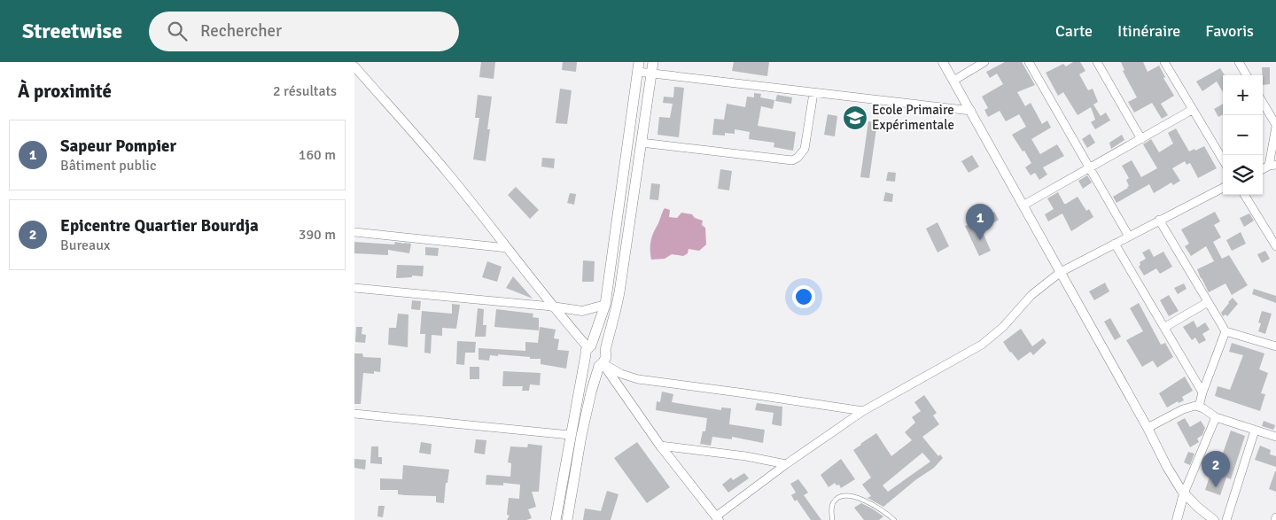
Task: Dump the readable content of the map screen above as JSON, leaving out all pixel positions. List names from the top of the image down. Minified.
{"places":{"school or university":["Ecole Primaire Expérimentale"]},"page":{"header":"Streetwise","search":"Rechercher","nav":["Carte","Itinéraire","Favoris"],"heading":["À proximité","2 résultats"],"map_buttons":["+","−"],"list":[{"mark":"1","name":"Sapeur Pompier","note":"Bâtiment public","value":"160 m"},{"mark":"2","name":"Epicentre Quartier Bourdja","note":"Bureaux","value":"390 m"}],"pins":["1","2"]}}
